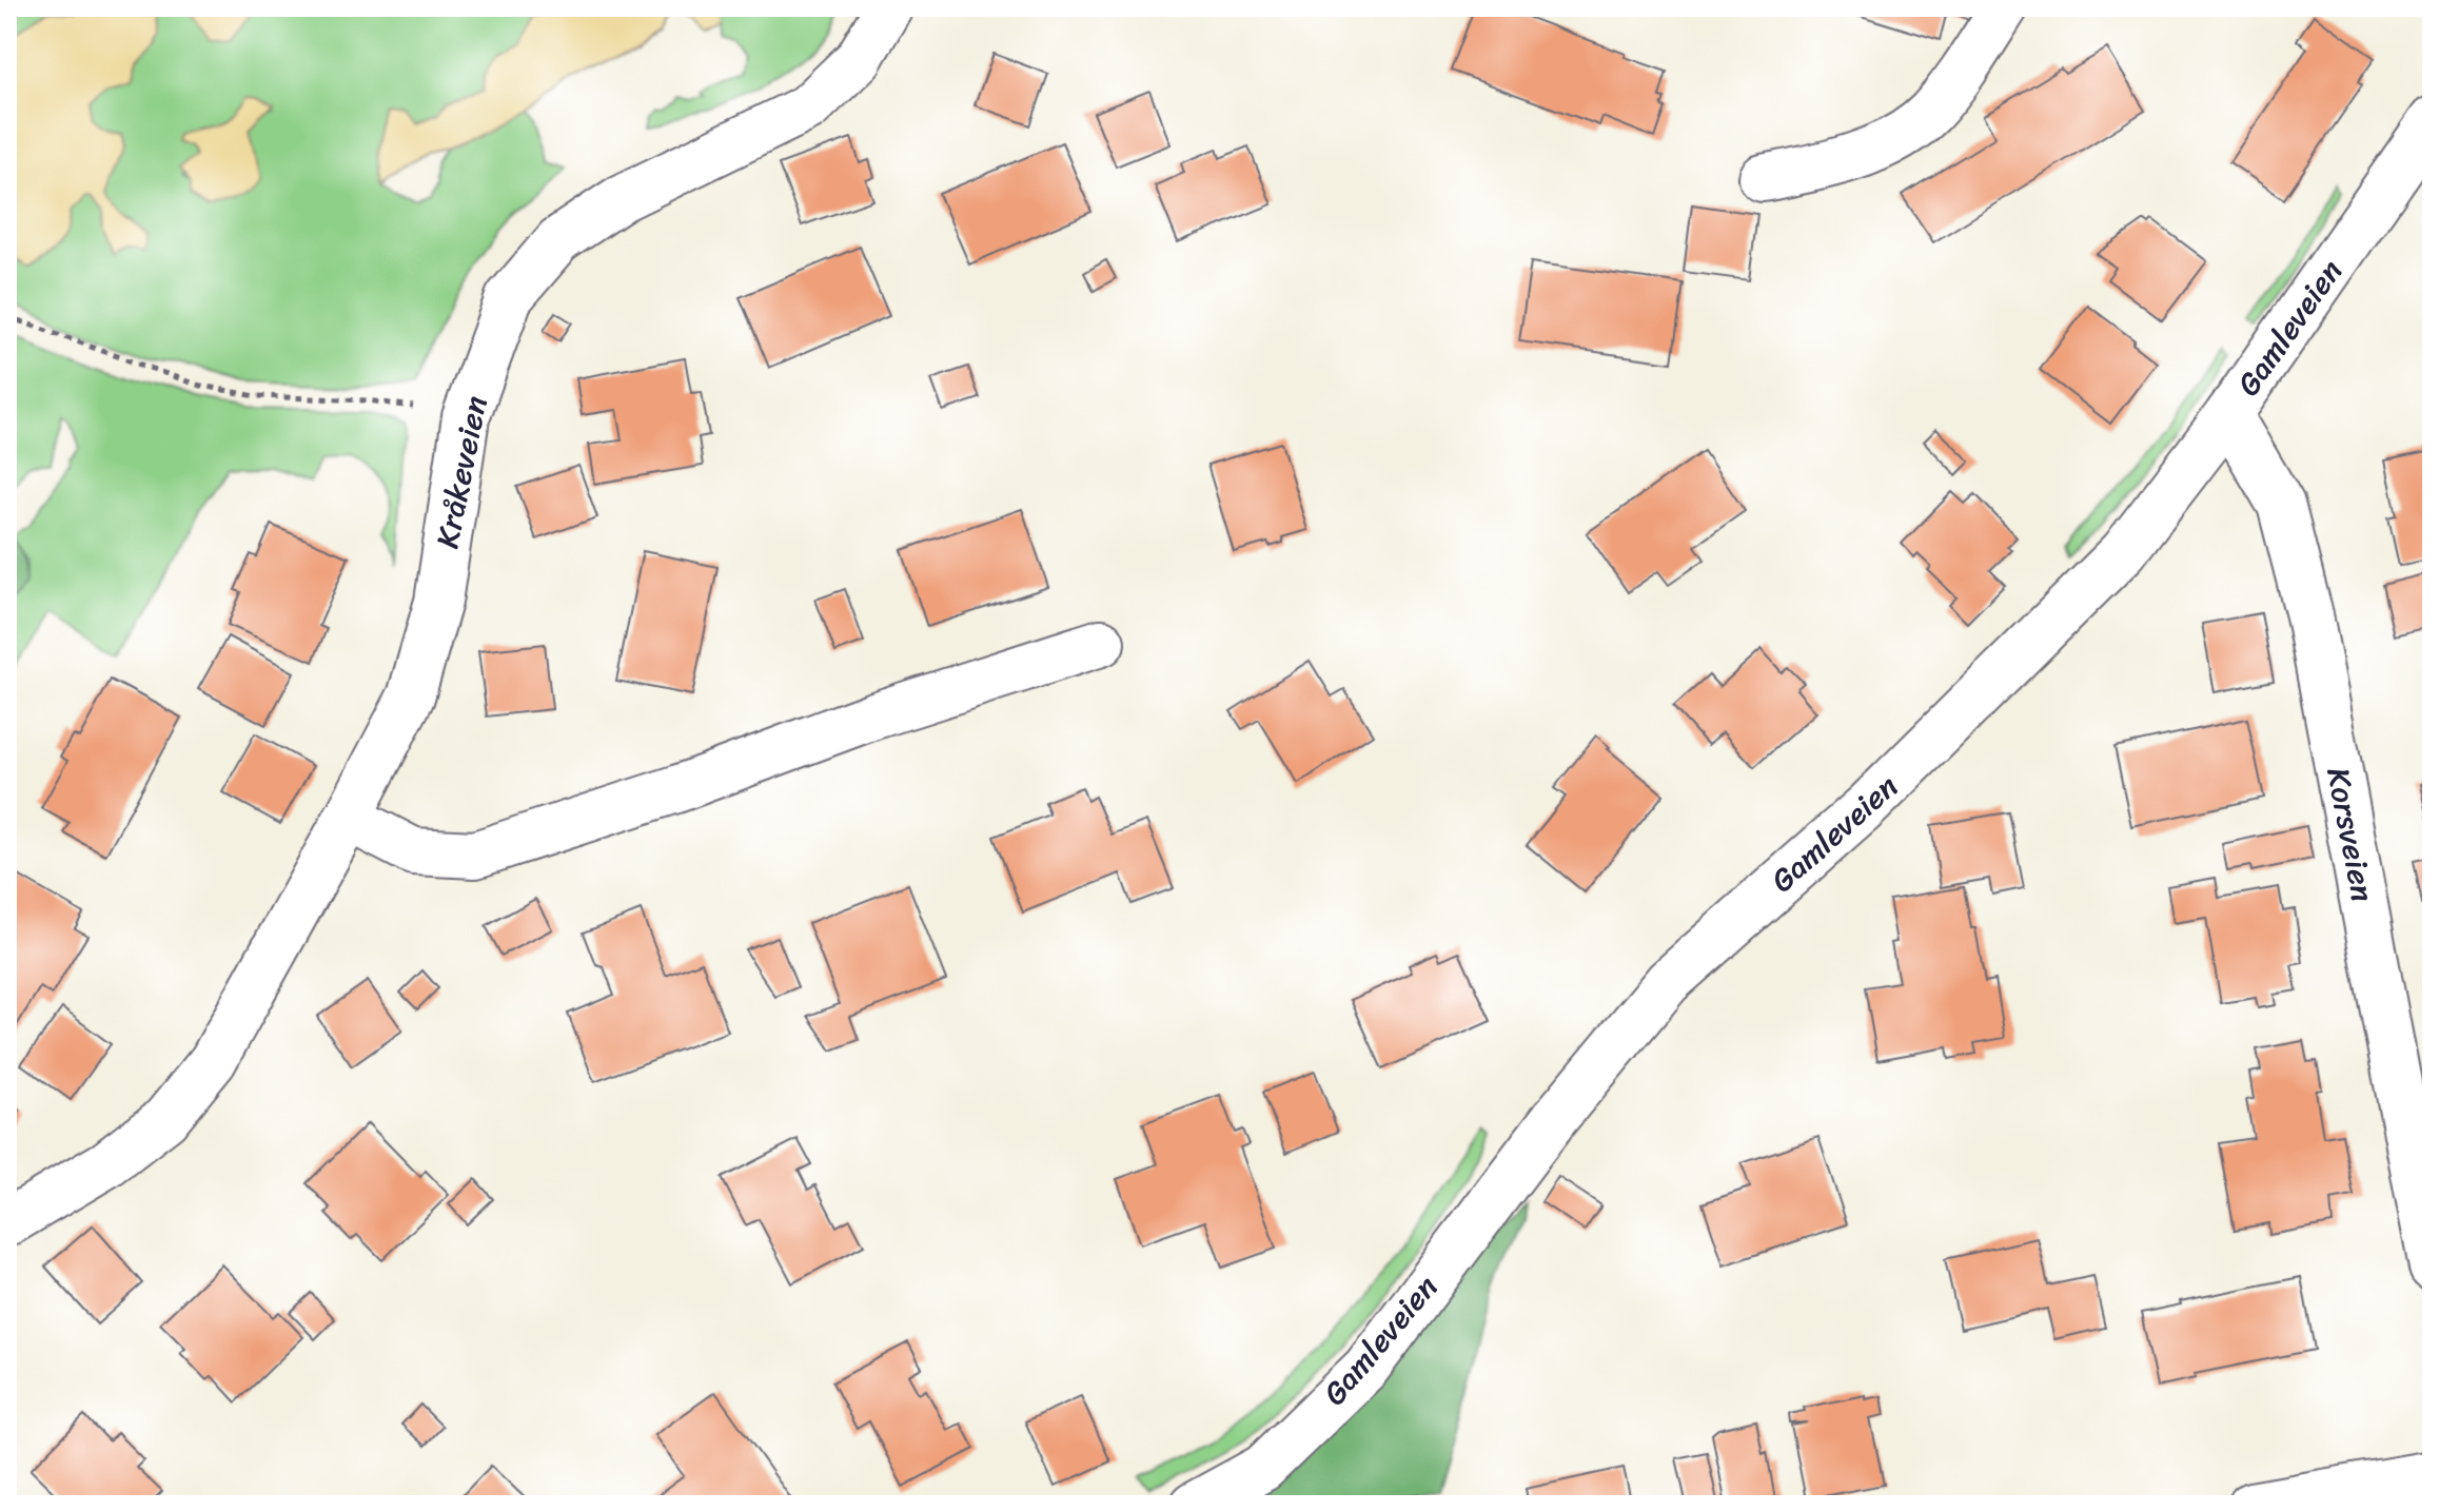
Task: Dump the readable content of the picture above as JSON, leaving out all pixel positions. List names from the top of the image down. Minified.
{"streets":{"street":["Gamleveien","Kråkeveien","Korsveien"]},"crossings":[["Gamleveien","Korsveien"]]}
